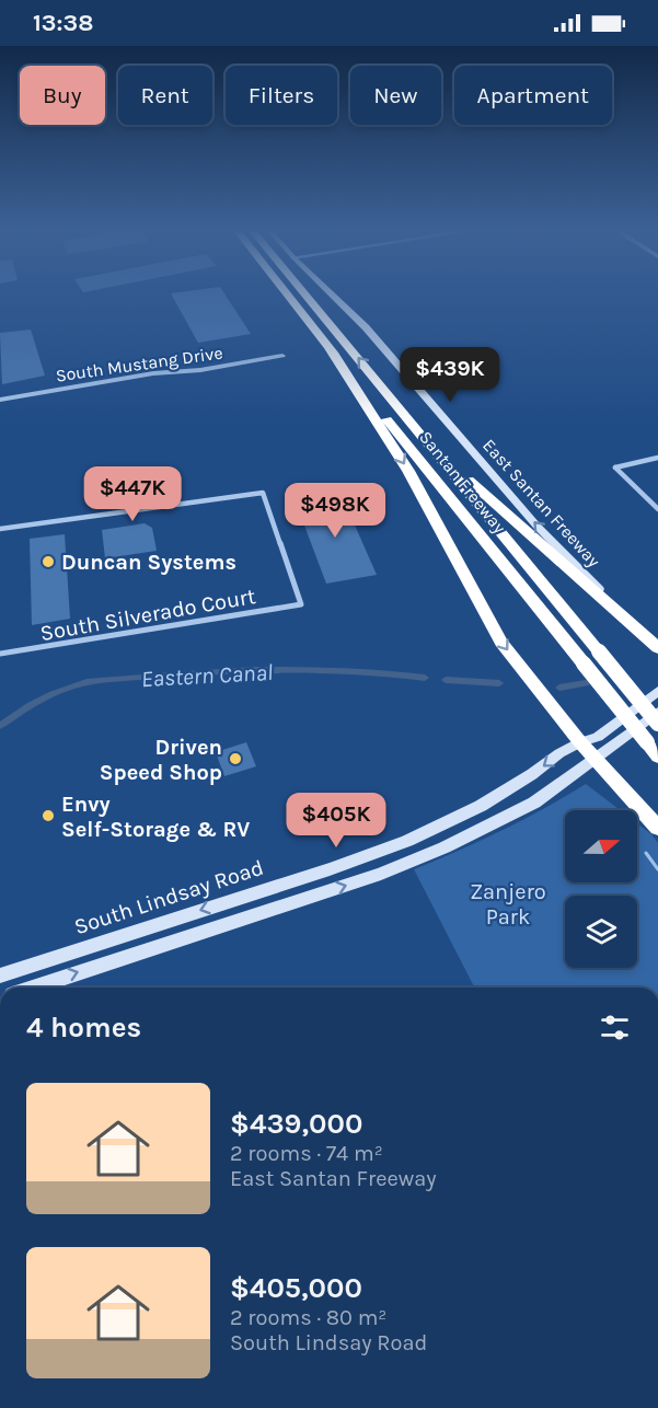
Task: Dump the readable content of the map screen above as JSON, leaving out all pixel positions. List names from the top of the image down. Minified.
{"streets":{"highway":["Santan Freeway"],"main road":["East Santan Freeway","South Lindsay Road"],"street":["South Mustang Drive","South Silverado Court"]},"one_way":["East Santan Freeway"],"water":["Eastern Canal"],"parks":["Zanjero Park"],"places":["Duncan Systems","Driven Speed Shop","Envy Self-Storage & RV"],"north":"right","page":{"status":"13:38","chip":["Buy","Rent","Filters","New","Apartment"],"price":["$439K","$447K","$498K","$405K"],"heading":"4 homes","list":[{"name":"$439,000","note":"2 rooms · 74 m² · East Santan Freeway"},{"name":"$405,000","note":"2 rooms · 80 m² · South Lindsay Road"}]}}
